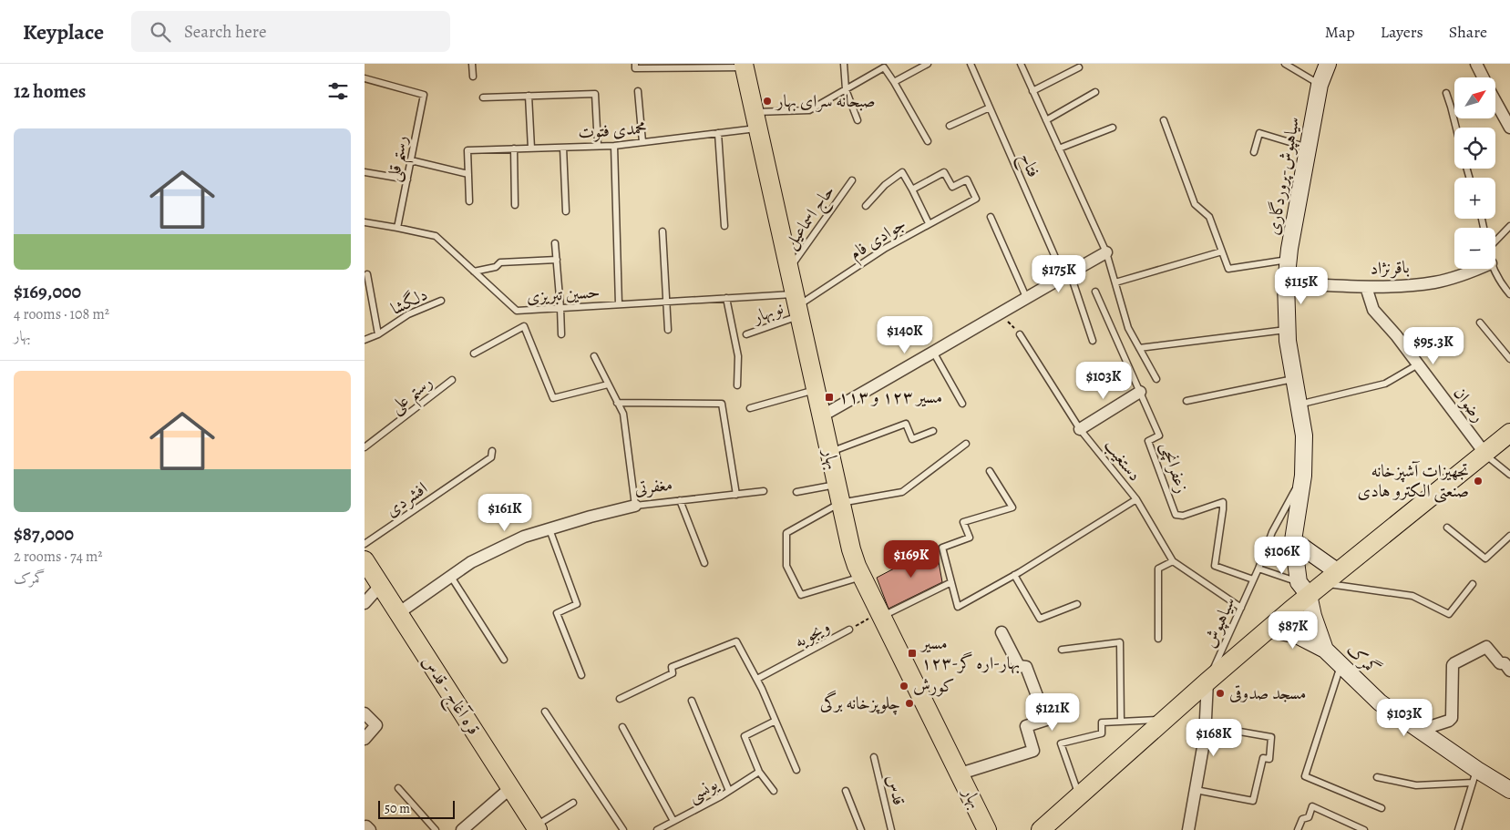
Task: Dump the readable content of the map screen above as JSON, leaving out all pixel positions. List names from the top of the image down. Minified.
{"streets":{"main road":["بهار","قره آغاج - قدس"],"street":["سیاهپوش-پروردگاری","باقرنژاد","رضوان","مغفرتی","گمرک"],"lane":["محمدی فتوت","رستم قلی","فتاح","حاج اسماعیل","جوادی فام","حسین تبریزی","دلگشا","نوبهار","رستم علی","دستغیب","زعفرانچی","افشردی","سیاهپوش","ویجویه","یونسی","قدس"]},"crossings":[["محمدی فتوت","بهار"],["رستم قلی","حسین تبریزی"],["سیاهپوش-پروردگاری","باقرنژاد"],["سیاهپوش-پروردگاری","سیاهپوش"],["سیاهپوش-پروردگاری","گمرک"],["حاج اسماعیل","بهار"],["جوادی فام","حسین تبریزی"],["جوادی فام","نوبهار"],["جوادی فام","بهار"],["باقرنژاد","رضوان"],["حسین تبریزی","نوبهار"],["حسین تبریزی","بهار"],["نوبهار","بهار"],["بهار","ویجویه"],["دستغیب","سیاهپوش"],["زعفرانچی","سیاهپوش"],["مغفرتی","قره آغاج - قدس"]],"places":{"other":["صبحانه سرای بهار","تجهیزات آشپزخانه صنعتی الکترو هادی","کورش","مسجد صدوقی","چلوپزخانه برگی"],"transit":["مسیر ۱۲۳ و ۱۱۳","مسیر ۱۲۳-بهار-اره گر"]},"scale_bar":"50 m","north":"top right","page":{"header":"Keyplace","search":"Search here","nav":["Map","Layers","Share"],"heading":"12 homes","map_buttons":["+","−"],"list":[{"name":"$169,000","note":"4 rooms · 108 m² · بهار"},{"name":"$87,000","note":"2 rooms · 74 m² · گمرک"}],"price":["$175K","$115K","$140K","$95.3K","$103K","$161K","$106K","$169K","$87K","$121K","$103K","$168K"],"scale":"50 m"}}
